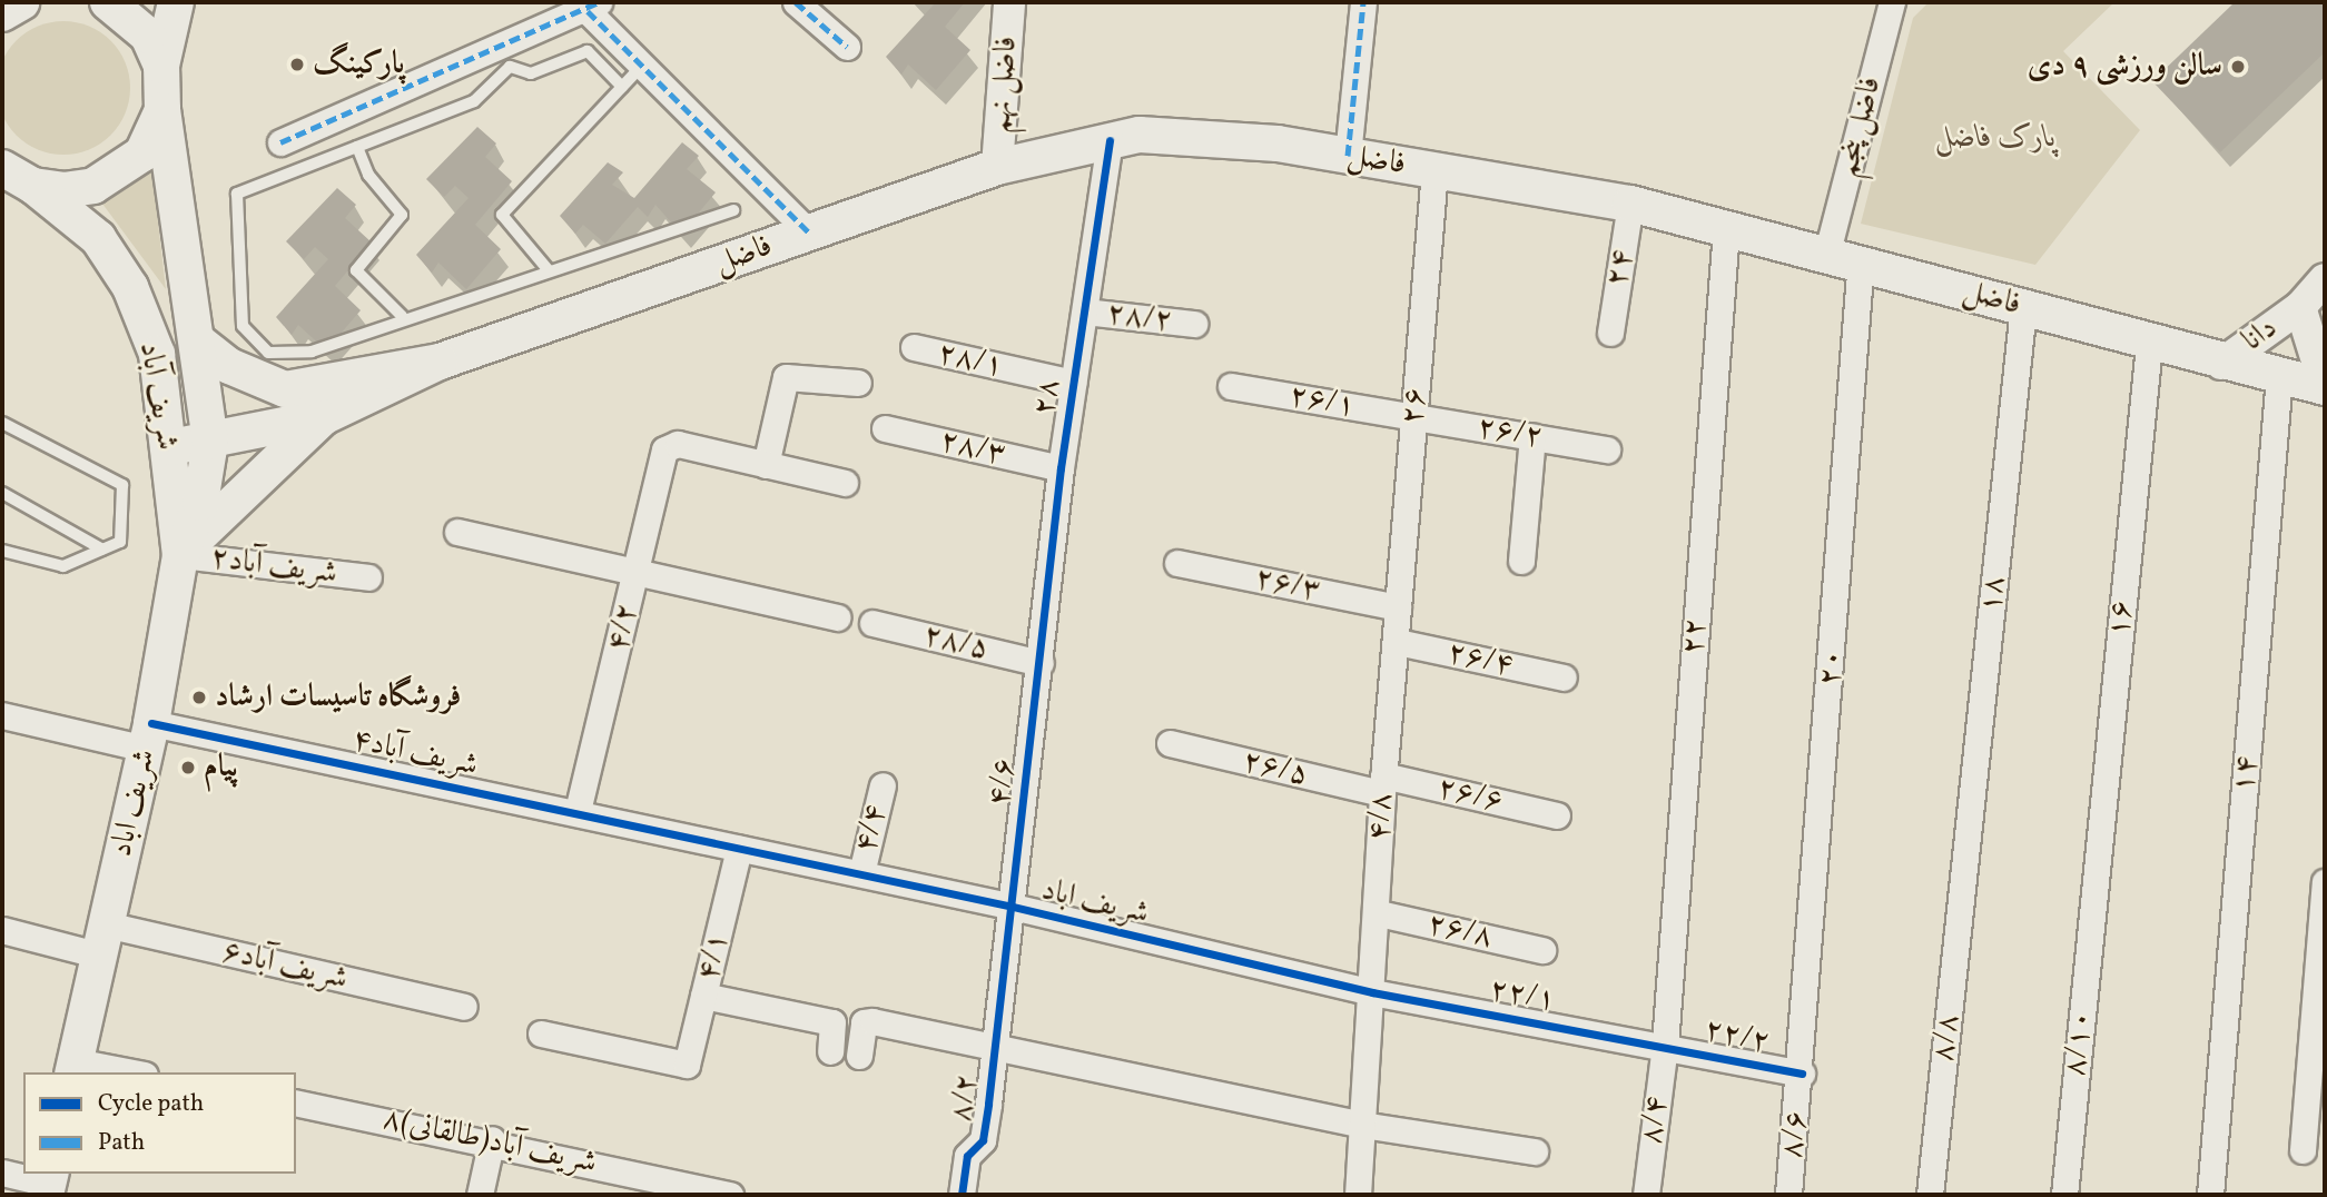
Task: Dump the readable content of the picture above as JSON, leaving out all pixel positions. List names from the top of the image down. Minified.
{"streets":{"main road":["فاضل","شریف آباد","شریف اباد"],"street":["فاضل نهم","فاضل پنجم","۲۴","۲۸/۲","دانا","۲۸/۱","۲۸","۲۶/۱","۲۶","۲۶/۲","۲۸/۳","شریف آباد۲","۲۶/۳","۱۸","۱۶","۴/۲","۲۲","۲۸/۵","۲۶/۴","۲۰","۴شریف آباد","۲۶/۵","۱۴","۴/۶","۲۶/۶","۴/۸","۴/۴","۲۶/۸","۴/۱","شریف آباد۶","۲۲/۱","۲۲/۲","۸/۸","۸/۱۰","۸/۲","۸/۴","۸/۶","۸شریف آباد(طالقانی)"]},"crossings":[["فاضل نهم","فاضل"],["فاضل پنجم","فاضل"],["فاضل","۲۴"],["فاضل","دانا"],["فاضل","۲۸"],["فاضل","۲۶"],["فاضل","۱۸"],["فاضل","۱۶"],["فاضل","۲۲"],["فاضل","۲۰"],["فاضل","۱۴"],["۲۸/۲","۲۸"],["۲۸/۱","۲۸"],["شریف آباد","شریف آباد۲"],["شریف آباد","شریف اباد"],["۲۸","۲۸/۳"],["۲۸","۲۸/۵"],["۲۸","۴/۶"],["۲۶/۱","۲۶"],["۲۶/۱","۲۶/۲"],["۲۶","۲۶/۲"],["۲۶","۲۶/۳"],["۲۶","۲۶/۴"],["۲۶","۴/۸"],["شریف آباد۲","شریف اباد"],["۱۸","۸/۸"],["۱۶","۸/۱۰"],["۴/۲","۴شریف آباد"],["۲۲","۲۲/۱"],["۲۲","۲۲/۲"],["۲۲","۸/۴"],["۲۸/۵","۴/۶"],["۲۶/۴","۴/۸"],["۲۰","۲۲/۲"],["۲۰","۸/۶"],["۴شریف آباد","شریف اباد"],["۲۶/۵","۲۶/۶"],["۲۶/۵","۴/۸"],["۴/۶","شریف اباد"],["۴/۶","۸/۲"],["۲۶/۶","۴/۸"],["شریف اباد","۴/۸"],["شریف اباد","۴/۴"],["شریف اباد","۴/۱"],["شریف اباد","شریف آباد۶"],["شریف اباد","۲۲/۱"],["۴/۸","۲۶/۸"],["۴/۸","۲۲/۱"],["۲۲/۱","۲۲/۲"],["۲۲/۱","۸/۴"],["۲۲/۲","۸/۴"],["۲۲/۲","۸/۶"]],"parks":["پارک فاضل"],"places":["پارکینگ","سالن ورزشی ۹ دی","فروشگاه تاسیسات ارشاد","پیام"],"legend":["Cycle path","Path"]}
